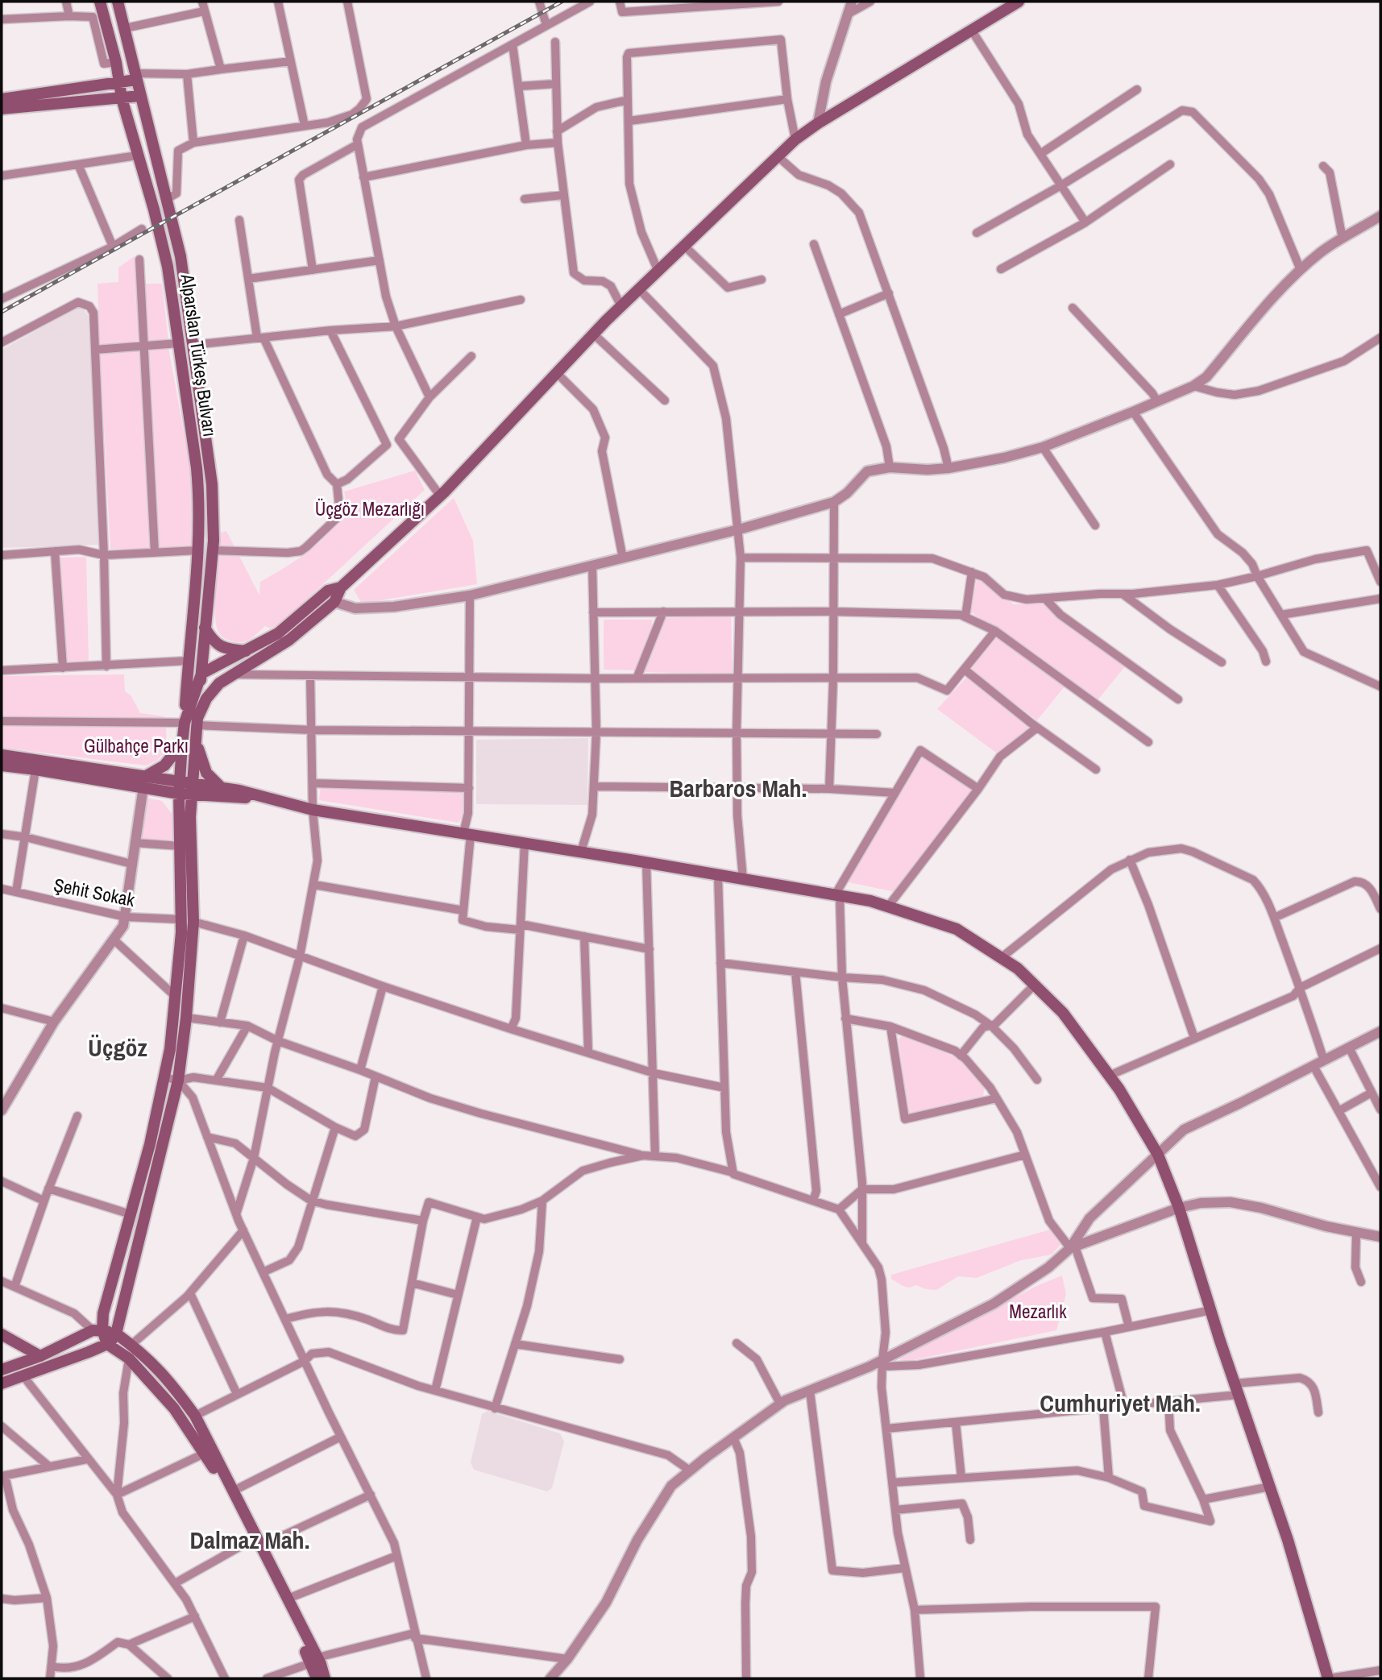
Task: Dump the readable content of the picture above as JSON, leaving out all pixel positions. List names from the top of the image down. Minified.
{"streets":{"main road":["Alparslan Türkeş Bulvarı"],"street":["Şehit Sokak"]},"districts":["Barbaros Mah.","Üçgöz","Cumhuriyet Mah.","Dalmaz Mah."],"parks":["Üçgöz Mezarlığı","Gülbahçe Parkı","Mezarlık"]}
